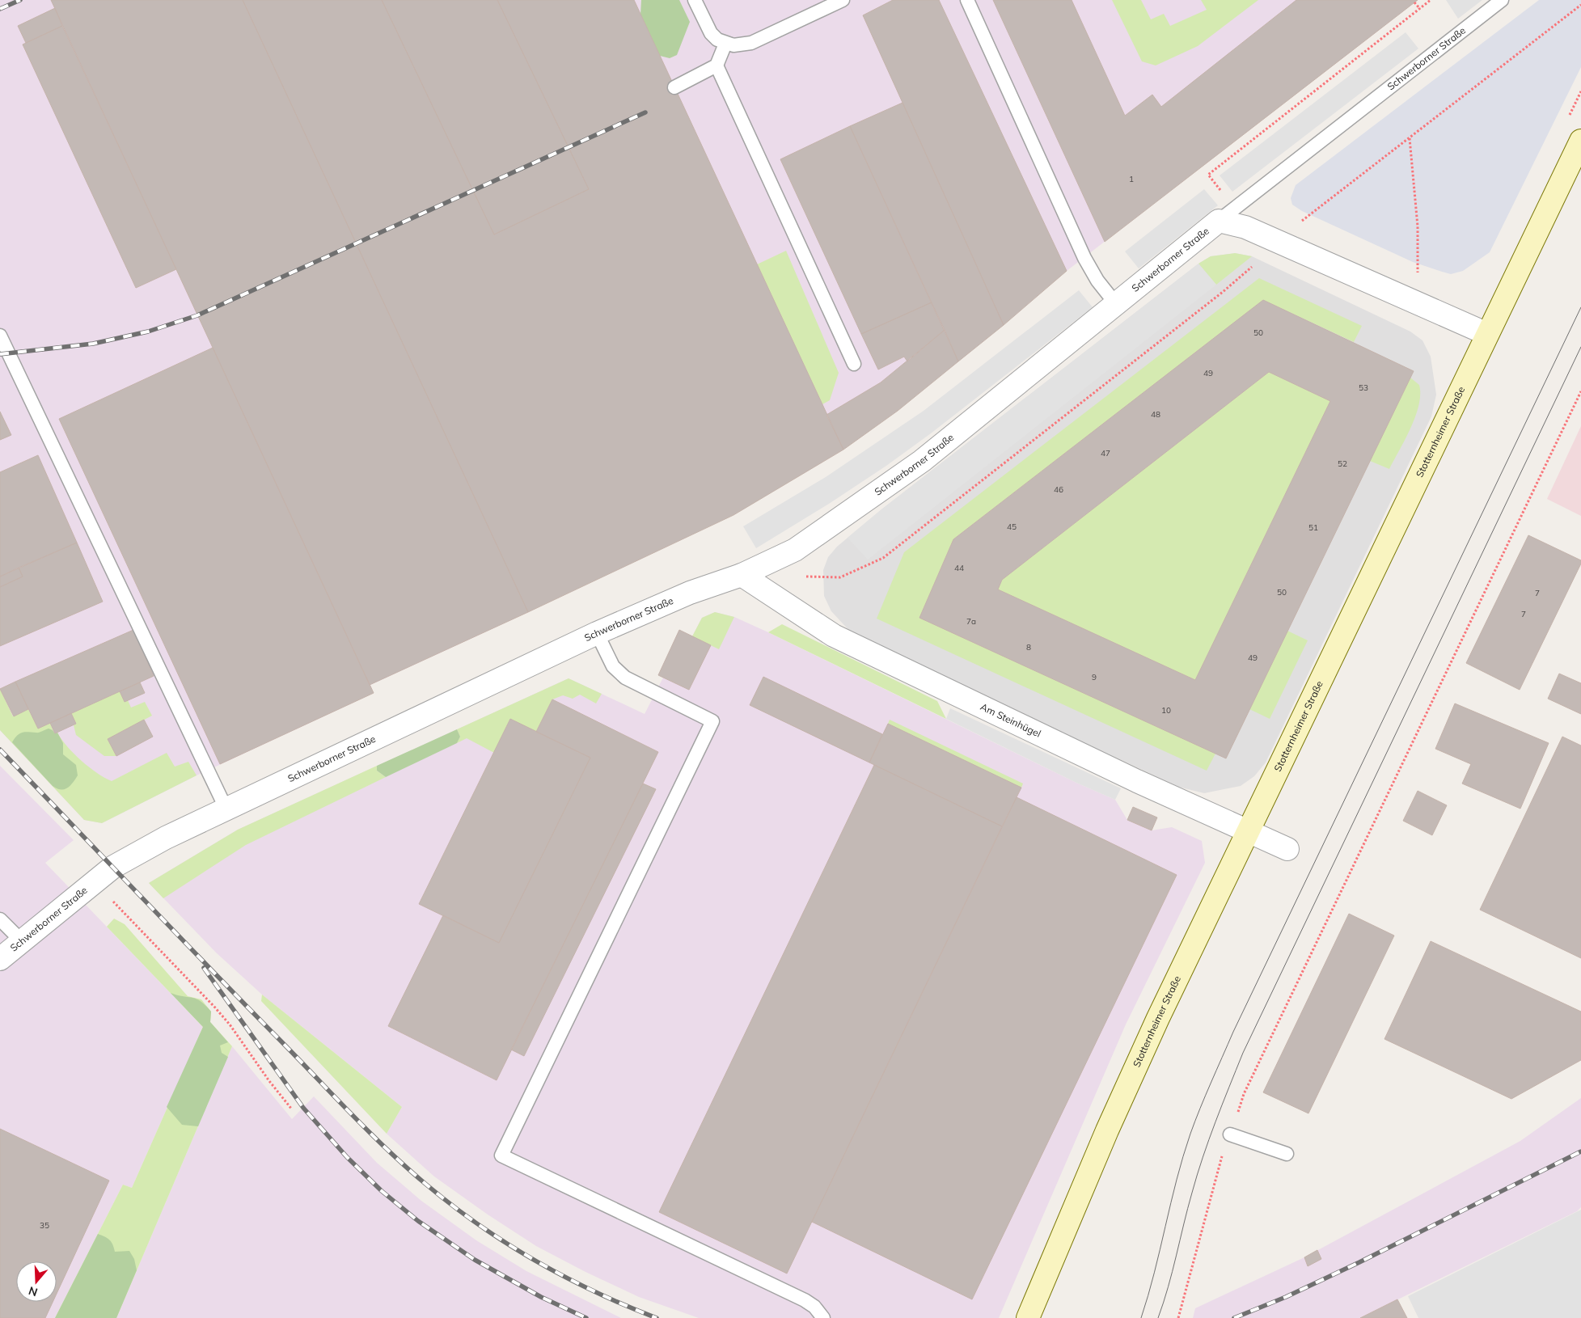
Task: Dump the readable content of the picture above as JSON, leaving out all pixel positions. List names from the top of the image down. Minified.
{"streets":{"main road":["Stotternheimer Straße"],"street":["Schwerborner Straße","Am Steinhügel"]},"crossings":[["Schwerborner Straße","Stotternheimer Straße"],["Schwerborner Straße","Am Steinhügel"],["Stotternheimer Straße","Am Steinhügel"]],"house_numbers":["1","50","49","53","48","47","52","46","45","51","44","50","7","7","7a","8","49","9","10","35"],"north":"bottom"}
